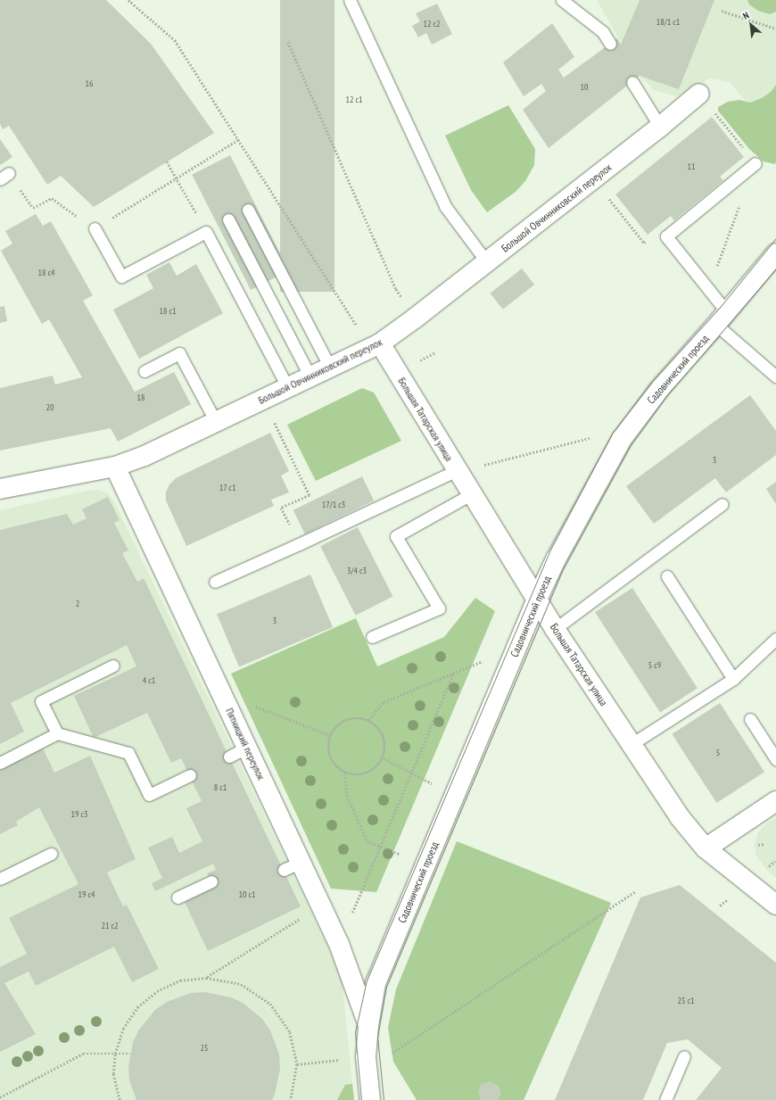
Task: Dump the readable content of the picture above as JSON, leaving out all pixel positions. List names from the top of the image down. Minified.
{"streets":{"street":["Большой Овчинниковский переулок","Садовнический проезд","Большая Татарская улица","Пятницкий переулок"]},"crossings":[["Большой Овчинниковский переулок","Большая Татарская улица"],["Большой Овчинниковский переулок","Пятницкий переулок"],["Садовнический проезд","Большая Татарская улица"],["Садовнический проезд","Пятницкий переулок"]],"house_numbers":["18/1 с1","12 с2","16","10","12 с1","11","18 с4","18 с1","18","20","3","17 с1","17/1 с3","3/4 с3","2","3","5 с9","4 с1","5","8 с1","19 с3","19 с4","10 с1","21 с2","25 с1","25"],"north":"top left"}
